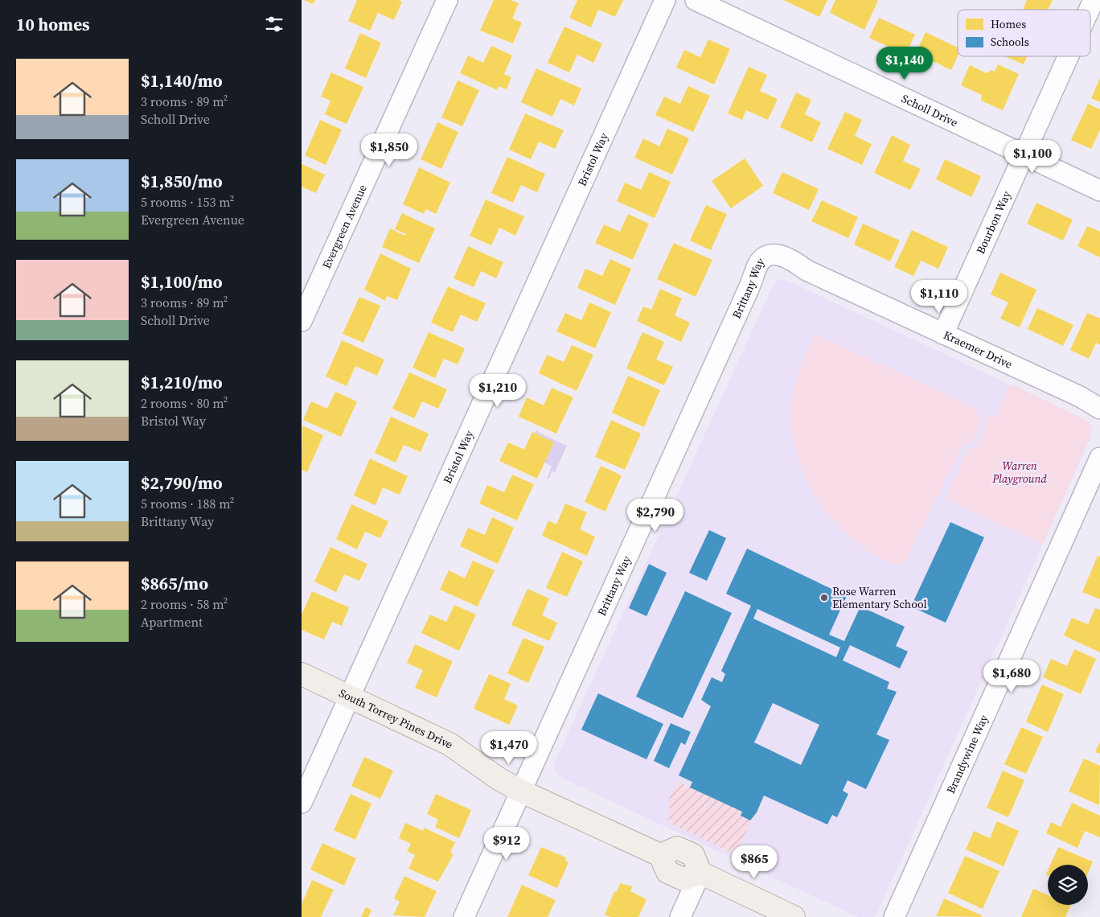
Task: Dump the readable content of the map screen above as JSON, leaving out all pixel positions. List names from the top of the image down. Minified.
{"streets":{"main road":["South Torrey Pines Drive"],"street":["Scholl Drive","Bristol Way","Bourbon Way","Evergreen Avenue","Brittany Way","Kraemer Drive","Brandywine Way"]},"crossings":[["Scholl Drive","Bourbon Way"],["Bristol Way","South Torrey Pines Drive"],["Bourbon Way","Kraemer Drive"],["Brittany Way","Kraemer Drive"],["Brittany Way","South Torrey Pines Drive"]],"parks":["Warren Playground"],"places":["Rose Warren Elementary School"],"legend":["Homes","Schools"],"page":{"heading":"10 homes","price":["$1,140","$1,850","$1,100","$1,110","$1,210","$2,790","$1,680","$1,470","$912","$865"],"list":[{"name":"$1,140/mo","note":"3 rooms · 89 m² · Scholl Drive"},{"name":"$1,850/mo","note":"5 rooms · 153 m² · Evergreen Avenue"},{"name":"$1,100/mo","note":"3 rooms · 89 m² · Scholl Drive"},{"name":"$1,210/mo","note":"2 rooms · 80 m² · Bristol Way"},{"name":"$2,790/mo","note":"5 rooms · 188 m² · Brittany Way"},{"name":"$865/mo","note":"2 rooms · 58 m² · Apartment"}]}}
